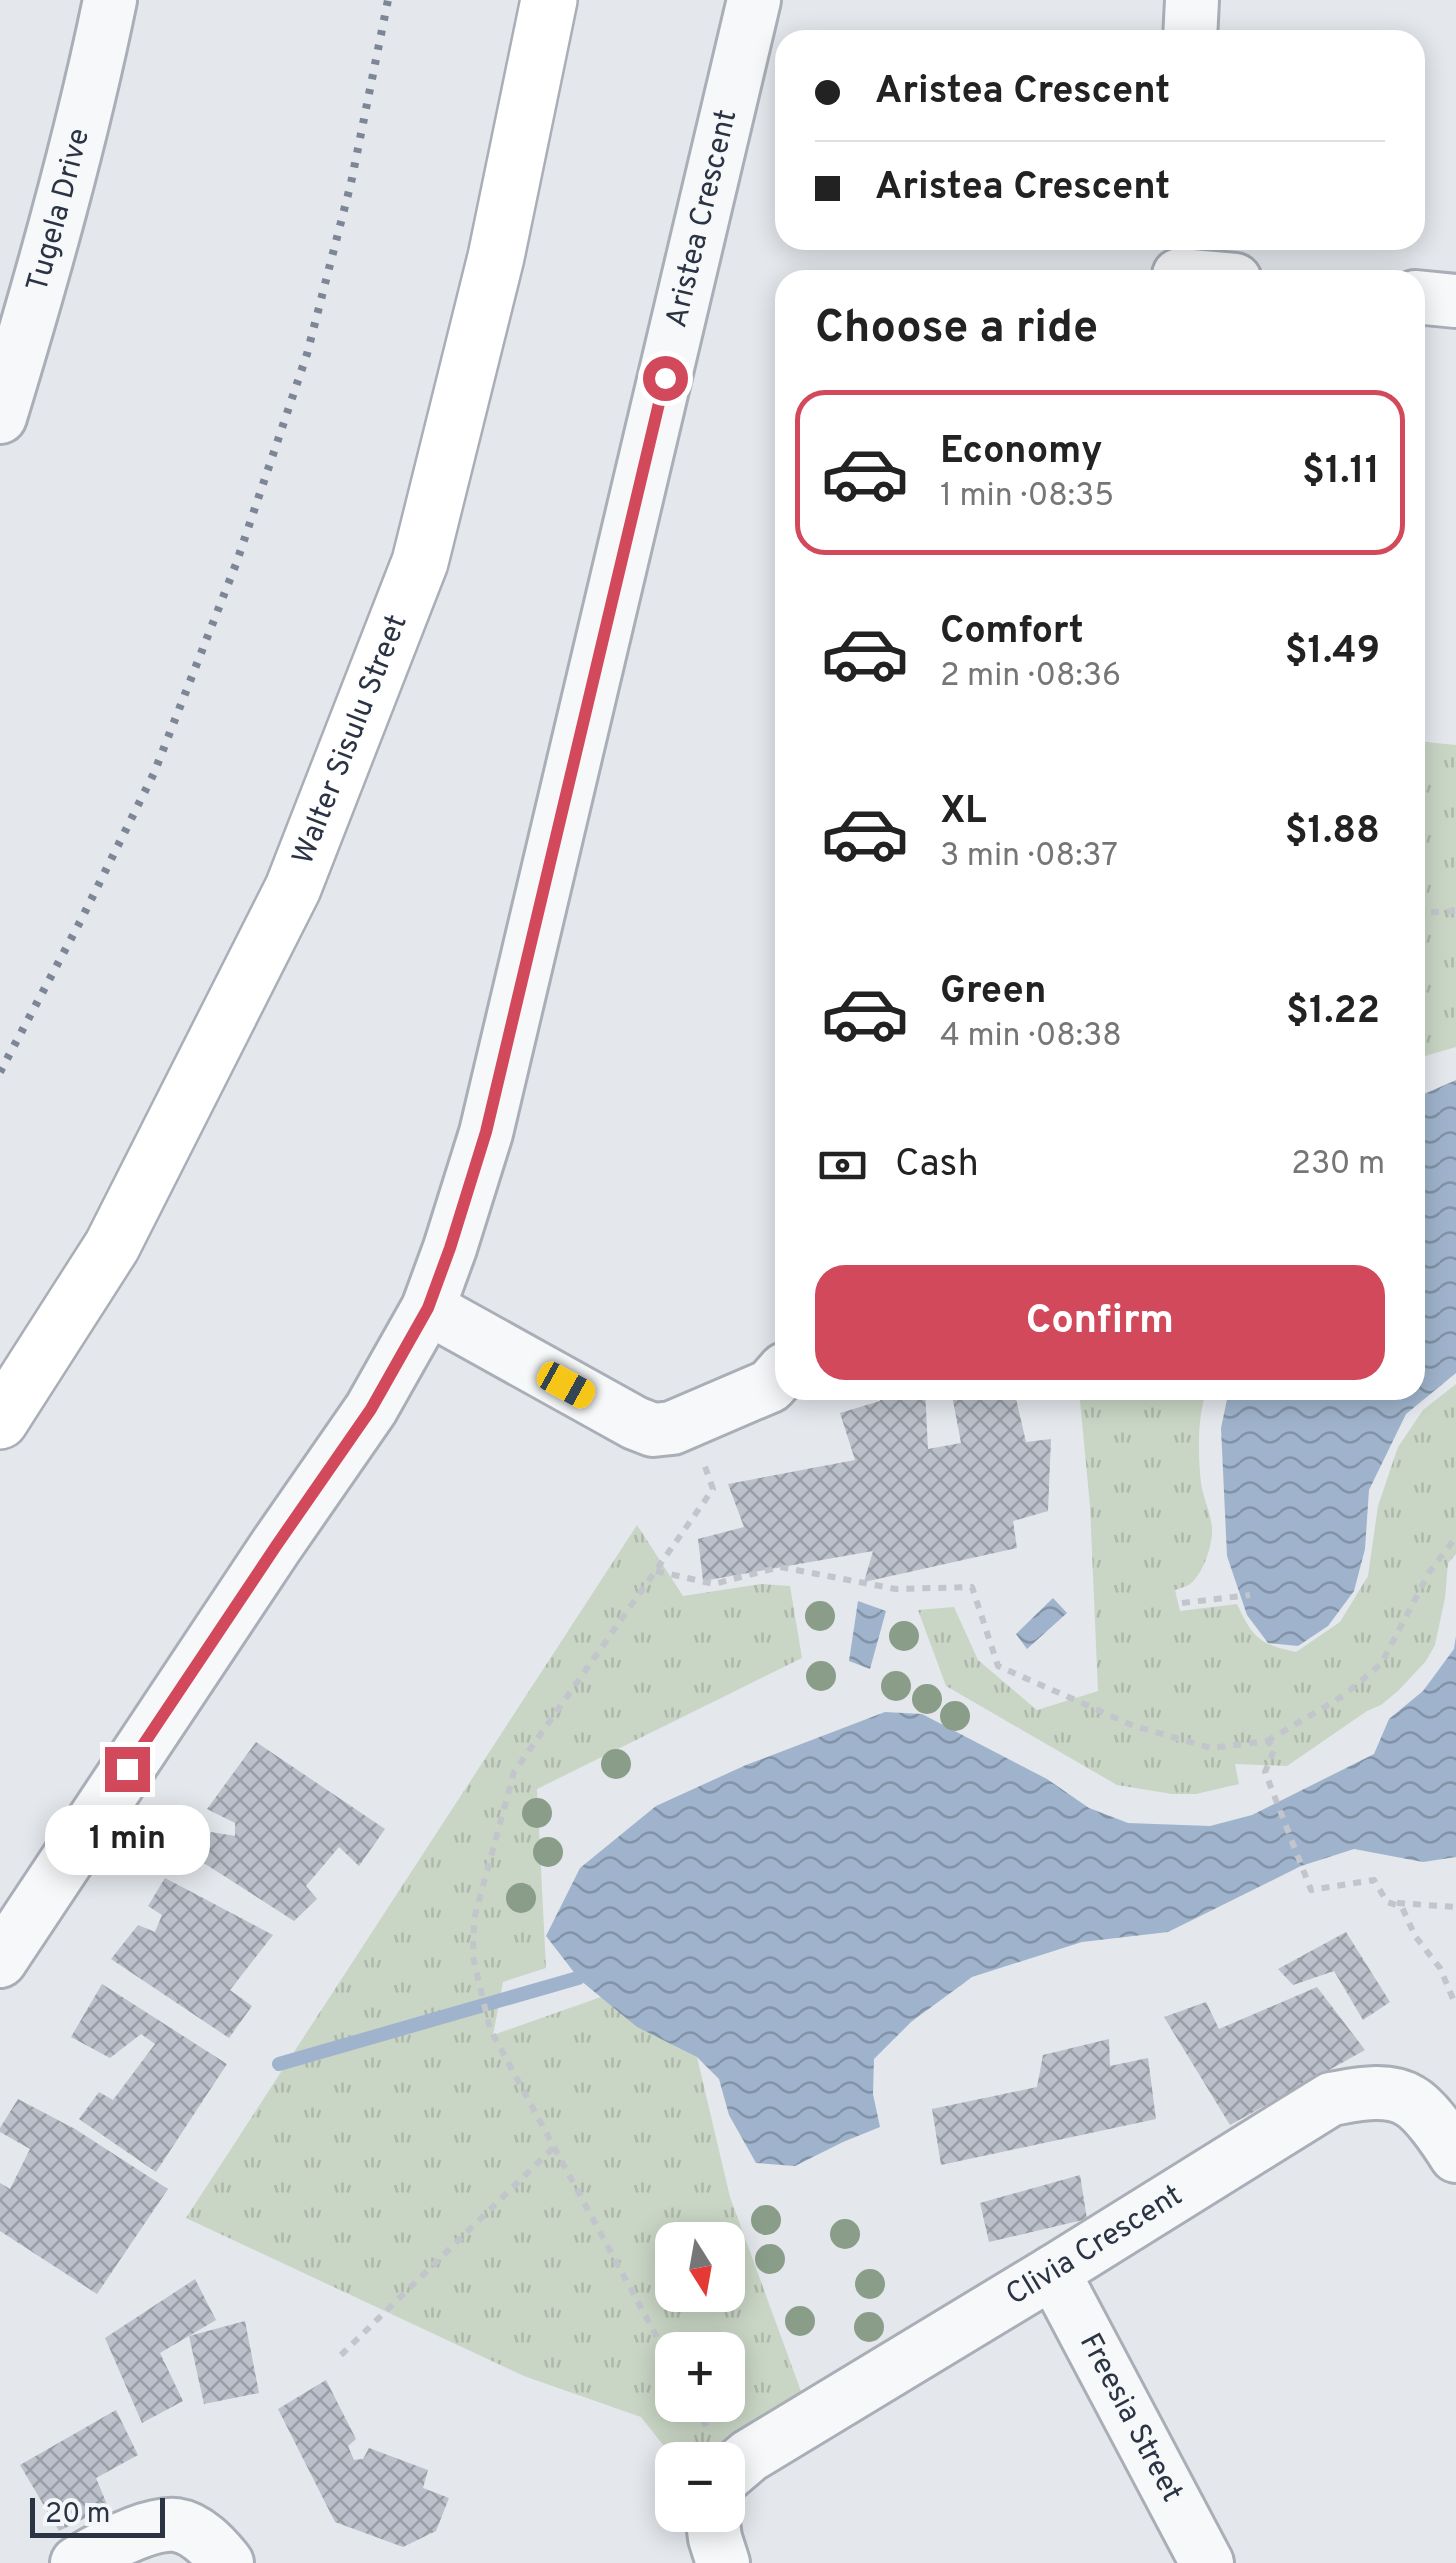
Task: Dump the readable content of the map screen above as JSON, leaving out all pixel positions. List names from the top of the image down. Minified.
{"streets":{"main road":["Walter Sisulu Street"],"street":["Tugela Drive","Aristea Crescent","Clivia Crescent","Freesia Street"]},"crossings":[["Clivia Crescent","Freesia Street"]],"scale_bar":"20 m","north":"bottom","page":{"banner":["Aristea Crescent","Aristea Crescent"],"heading":"Choose a ride","list":[{"name":"Economy","note":"1 min · 08:35","value":"$1.11"},{"name":"Comfort","note":"2 min · 08:36","value":"$1.49"},{"name":"XL","note":"3 min · 08:37","value":"$1.88"},{"name":"Green","note":"4 min · 08:38","value":"$1.22"}],"pay":["Cash","230 m"],"buttons":"Confirm","bubble":"1 min","map_buttons":["+","−"],"scale":"20 m"}}
